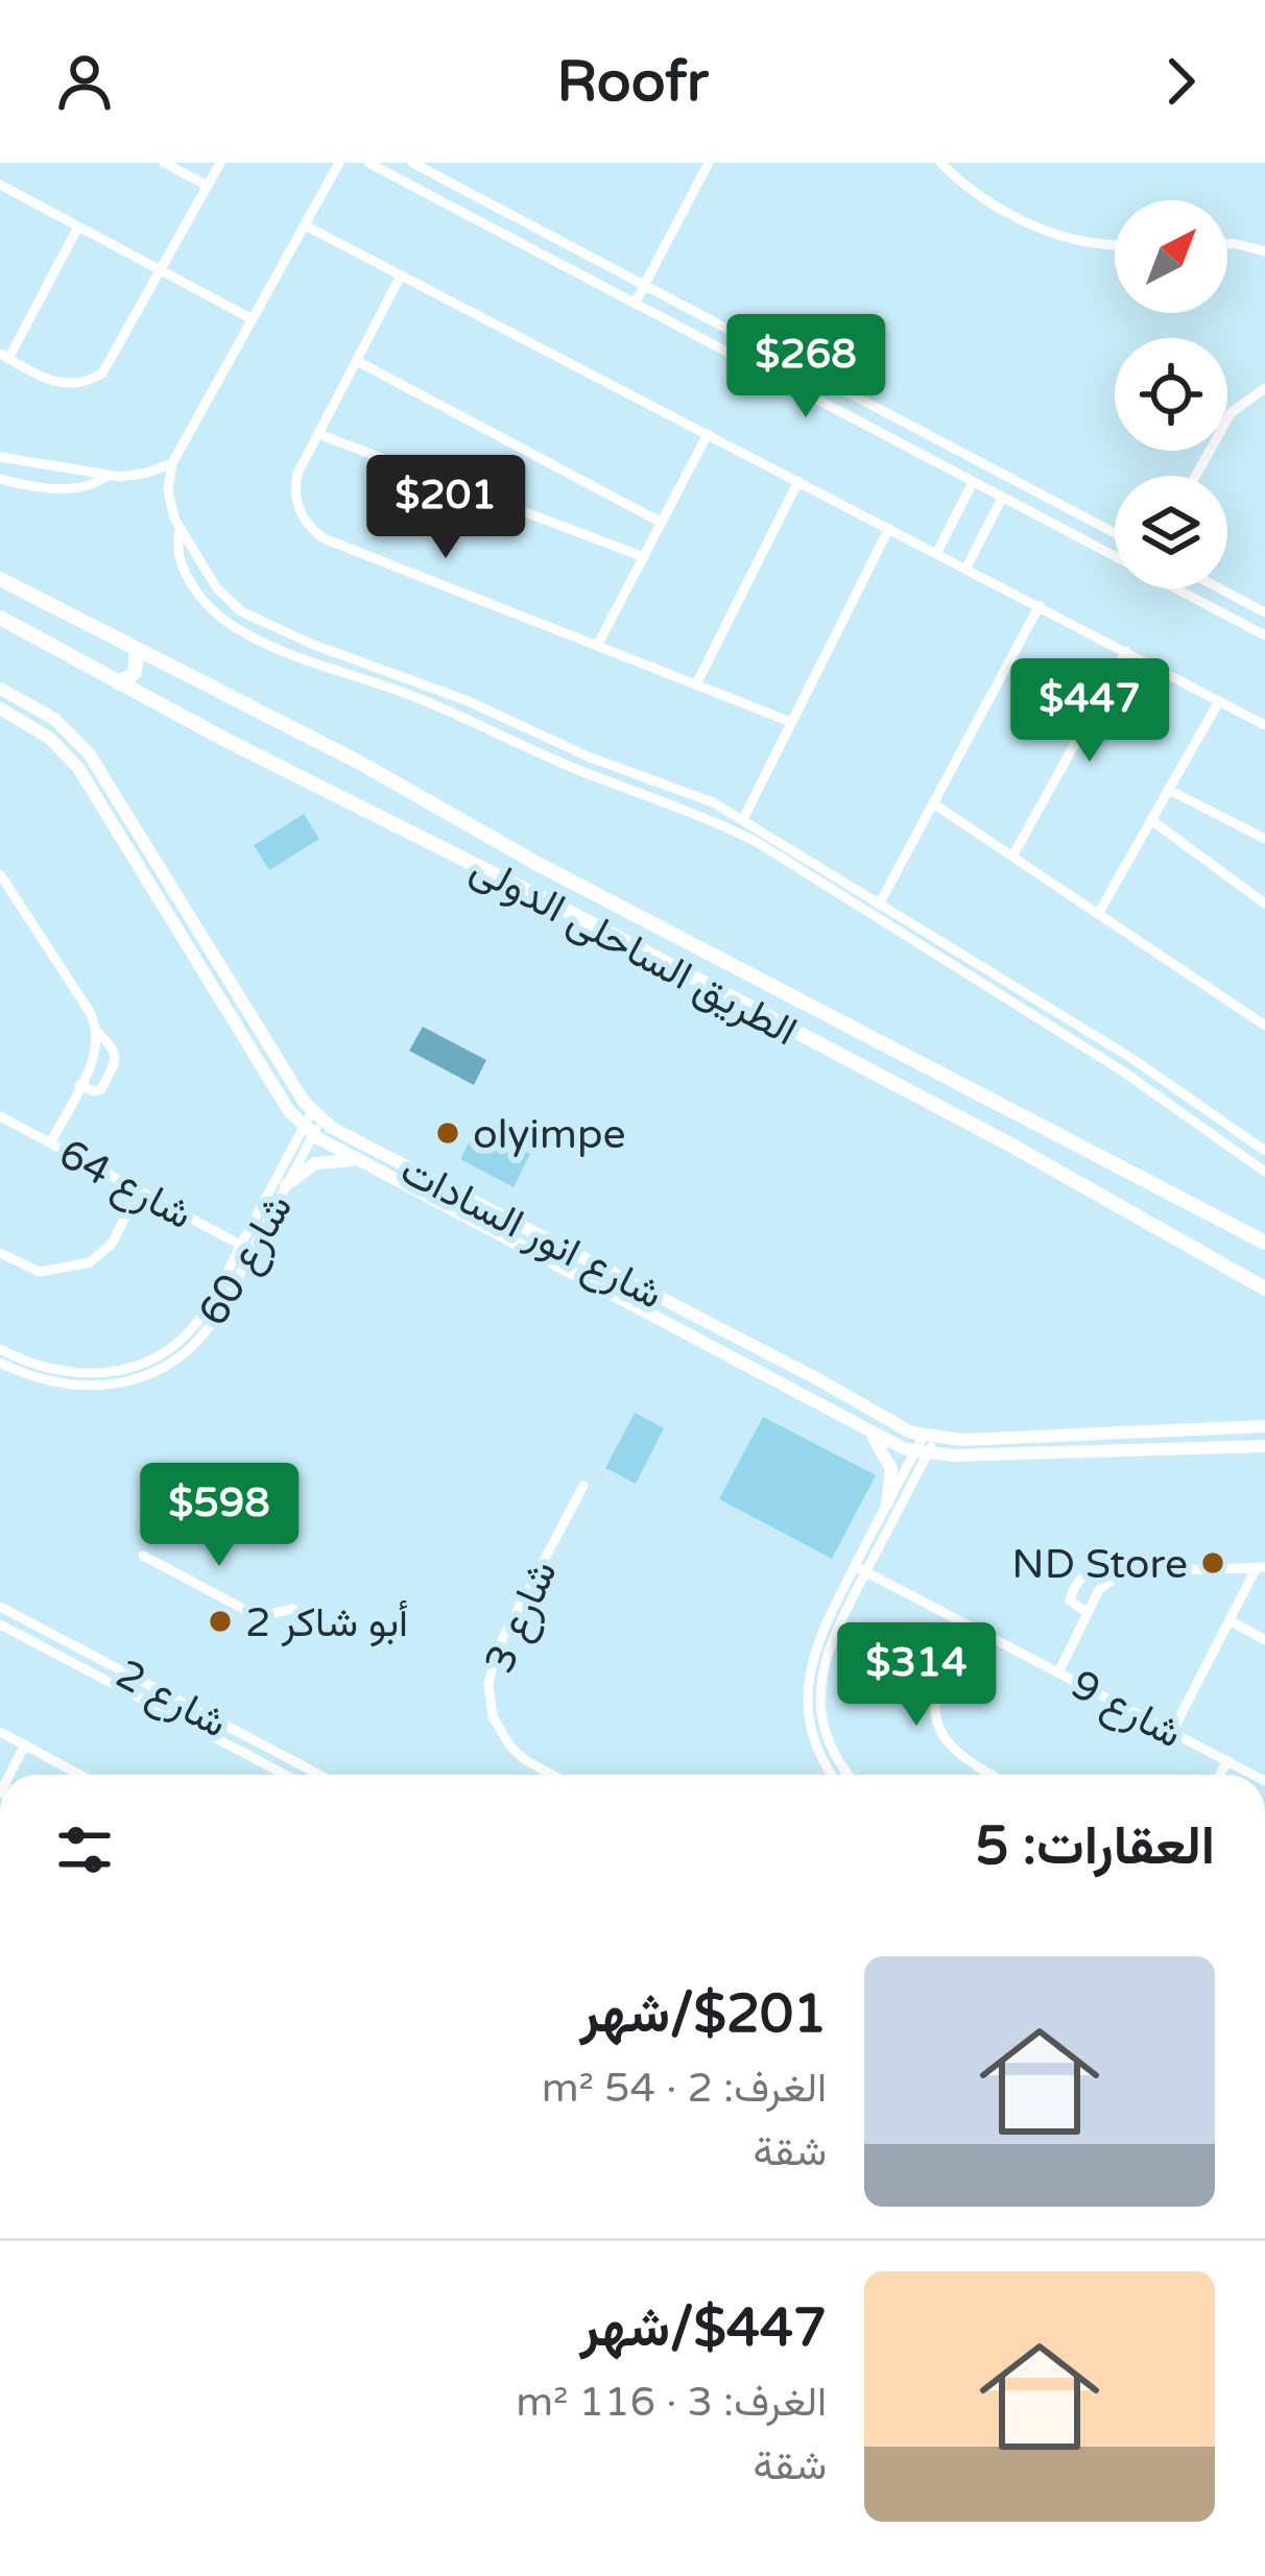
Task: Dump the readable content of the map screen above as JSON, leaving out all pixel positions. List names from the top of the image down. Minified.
{"streets":{"highway":["الطريق الساحلى الدولى"],"main road":["شارع انور السادات"],"street":["شارع 64","شارع 60","شارع 3","شارع 2","شارع 9"]},"crossings":[["شارع 64","شارع 60"],["شارع انور السادات","شارع 60"]],"places":["olyimpe","ND Store","أبو شاكر 2"],"north":"top right","page":{"header":"Roofr","price":["$268","$201","$447","$598","$314"],"heading":"العقارات: 5","list":[{"name":"$201/شهر","note":"الغرف: 2 · 54 m² · شقة"},{"name":"$447/شهر","note":"الغرف: 3 · 116 m² · شقة"}]}}
